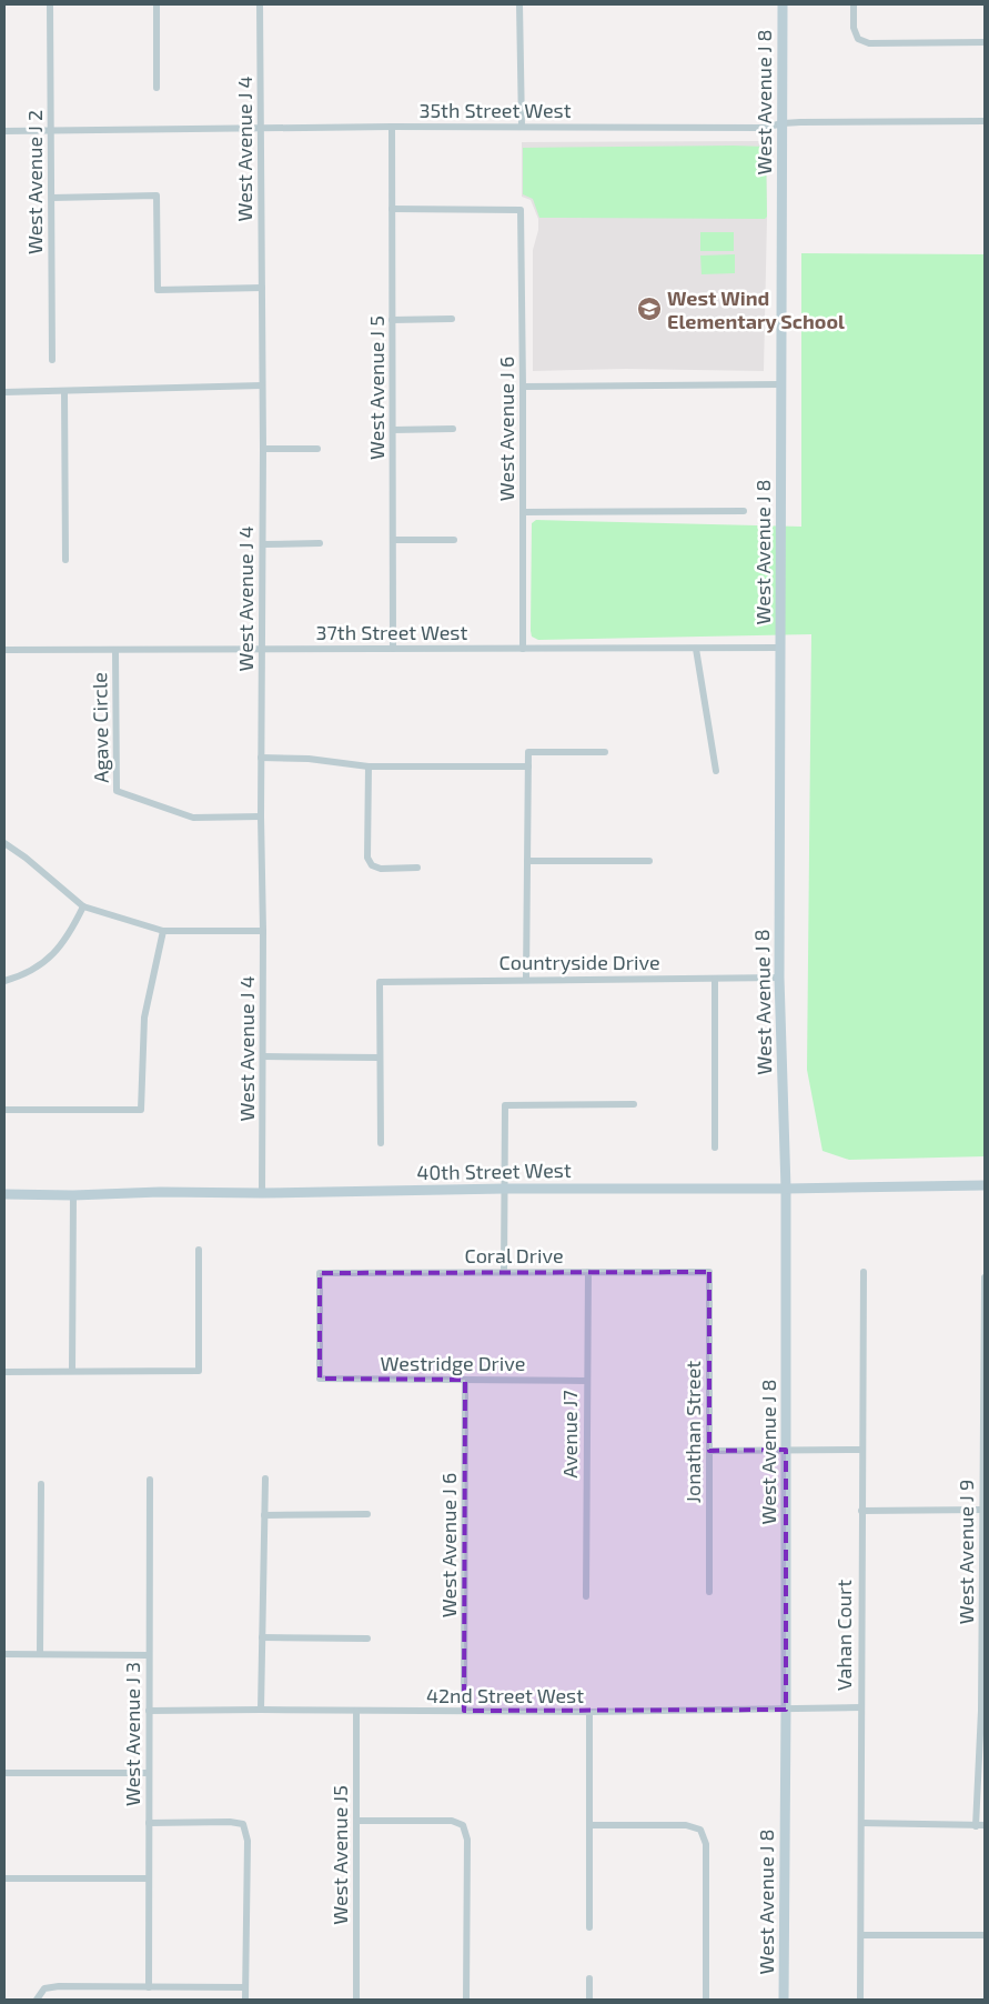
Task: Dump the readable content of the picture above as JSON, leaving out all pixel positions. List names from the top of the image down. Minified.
{"streets":{"street":["West Avenue J 8","35th Street West","West Avenue J 4","West Avenue J 2","West Avenue J 5","West Avenue J 6","37th Street West","Agave Circle","Countryside Drive","40th Street West","Coral Drive","Westridge Drive","Jonathan Street","Avenue J7","West Avenue J 9","Vahan Court","42nd Street West","West Avenue J 3","West Avenue J5"]},"crossings":[["West Avenue J 8","35th Street West"],["West Avenue J 8","37th Street West"],["West Avenue J 8","Countryside Drive"],["West Avenue J 8","40th Street West"],["West Avenue J 8","42nd Street West"],["35th Street West","West Avenue J 4"],["35th Street West","West Avenue J 2"],["35th Street West","West Avenue J 5"],["West Avenue J 4","37th Street West"],["West Avenue J 4","Agave Circle"],["West Avenue J 4","40th Street West"],["West Avenue J 5","West Avenue J 6"],["West Avenue J 5","37th Street West"],["West Avenue J 6","37th Street West"],["West Avenue J 6","Westridge Drive"],["West Avenue J 6","42nd Street West"],["37th Street West","Agave Circle"],["Coral Drive","Westridge Drive"],["Coral Drive","Jonathan Street"],["Coral Drive","Avenue J7"],["Westridge Drive","Avenue J7"],["Vahan Court","42nd Street West"],["42nd Street West","West Avenue J 3"],["42nd Street West","West Avenue J5"]],"places":{"school or university":["West Wind Elementary School"]}}
